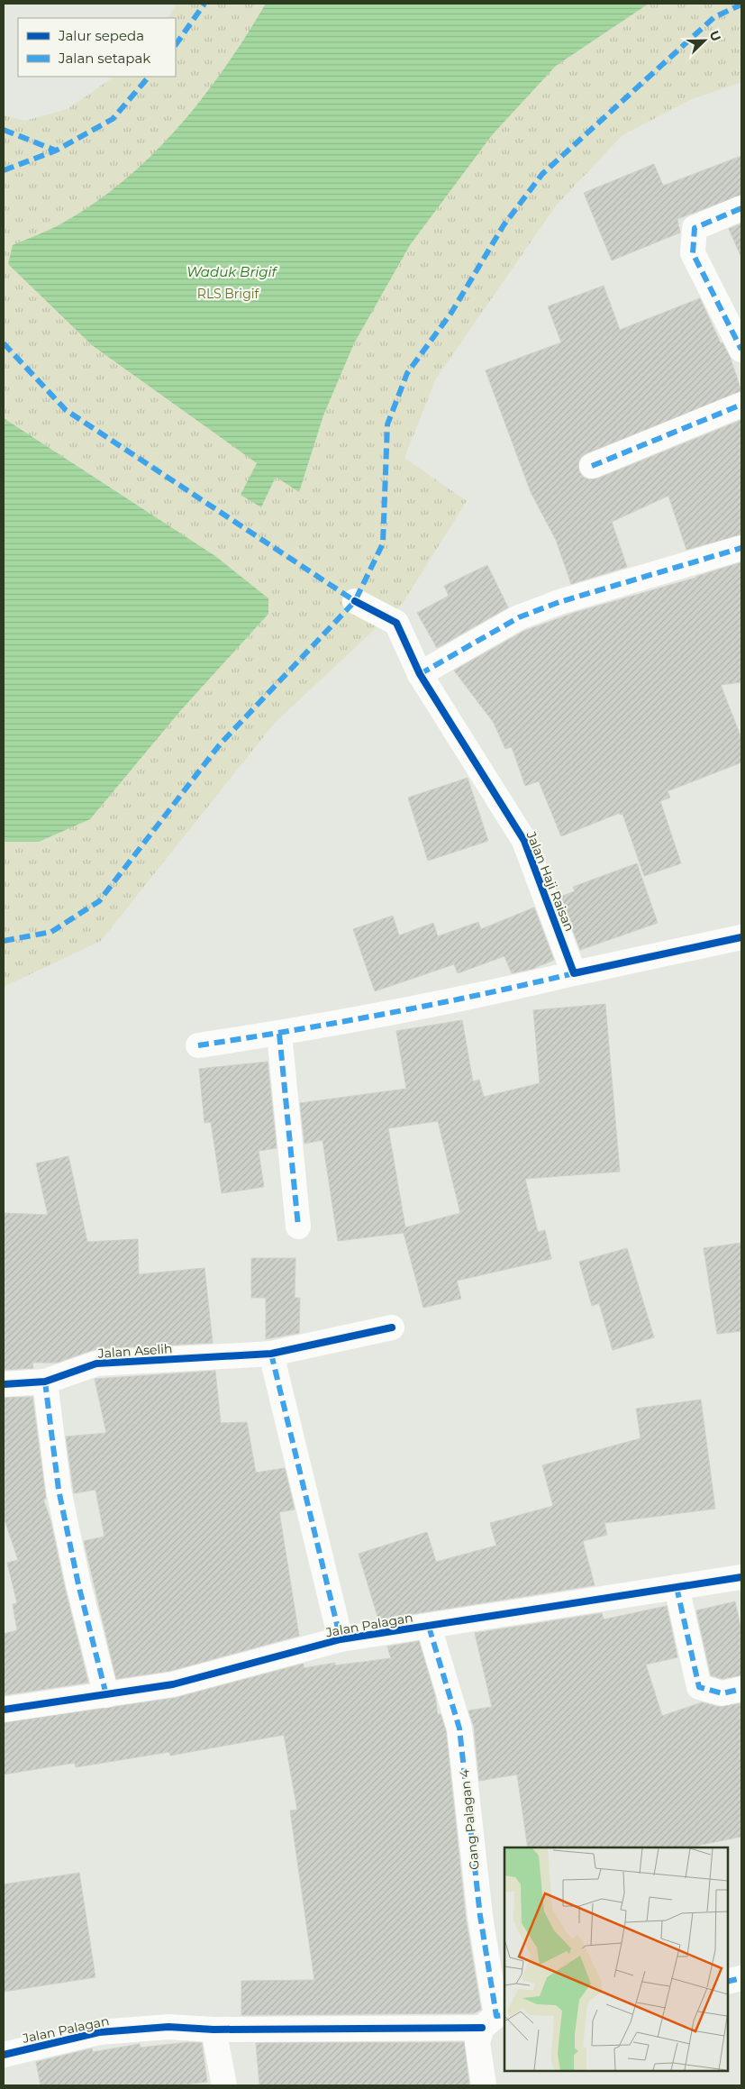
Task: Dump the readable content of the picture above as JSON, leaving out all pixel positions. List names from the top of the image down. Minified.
{"streets":{"street":["Jalan Haji Raisan","Jalan Aselih","Jalan Palagan","Gang Palagan 4"]},"crossings":[["Jalan Palagan","Gang Palagan 4"]],"water":["Waduk Brigif"],"parks":["RLS Brigif"],"legend":["Jalur sepeda","Jalan setapak"],"north":"top right"}
